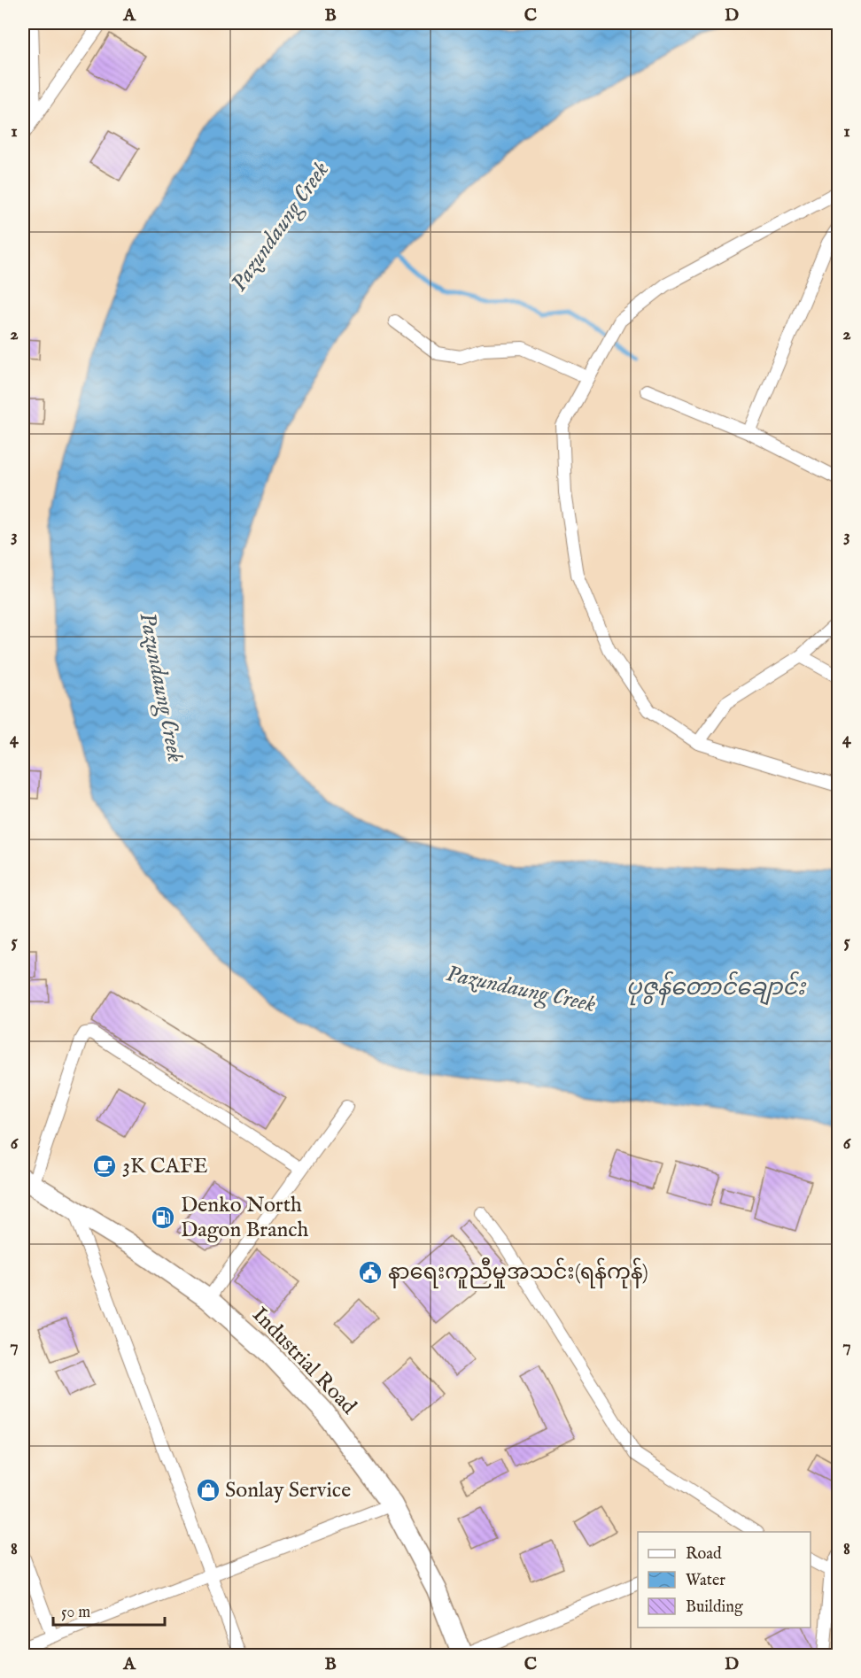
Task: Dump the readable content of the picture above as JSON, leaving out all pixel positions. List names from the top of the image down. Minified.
{"streets":{"main road":["Industrial Road"]},"water":["Pazundaung Creek","ပုဇွန်တောင်ချောင်း"],"places":{"cafe":["3K CAFE"],"fuel station":["Denko North Dagon Branch"],"public building":["နာရေးကူညီမှုအသင်း(ရန်ကုန်)"],"shop":["Sonlay Service"]},"legend":["Road","Water","Building"],"scale_bar":"50 m","grid":{"columns":["A","B","C","D"],"rows":["1","2","3","4","5","6","7","8"]}}
